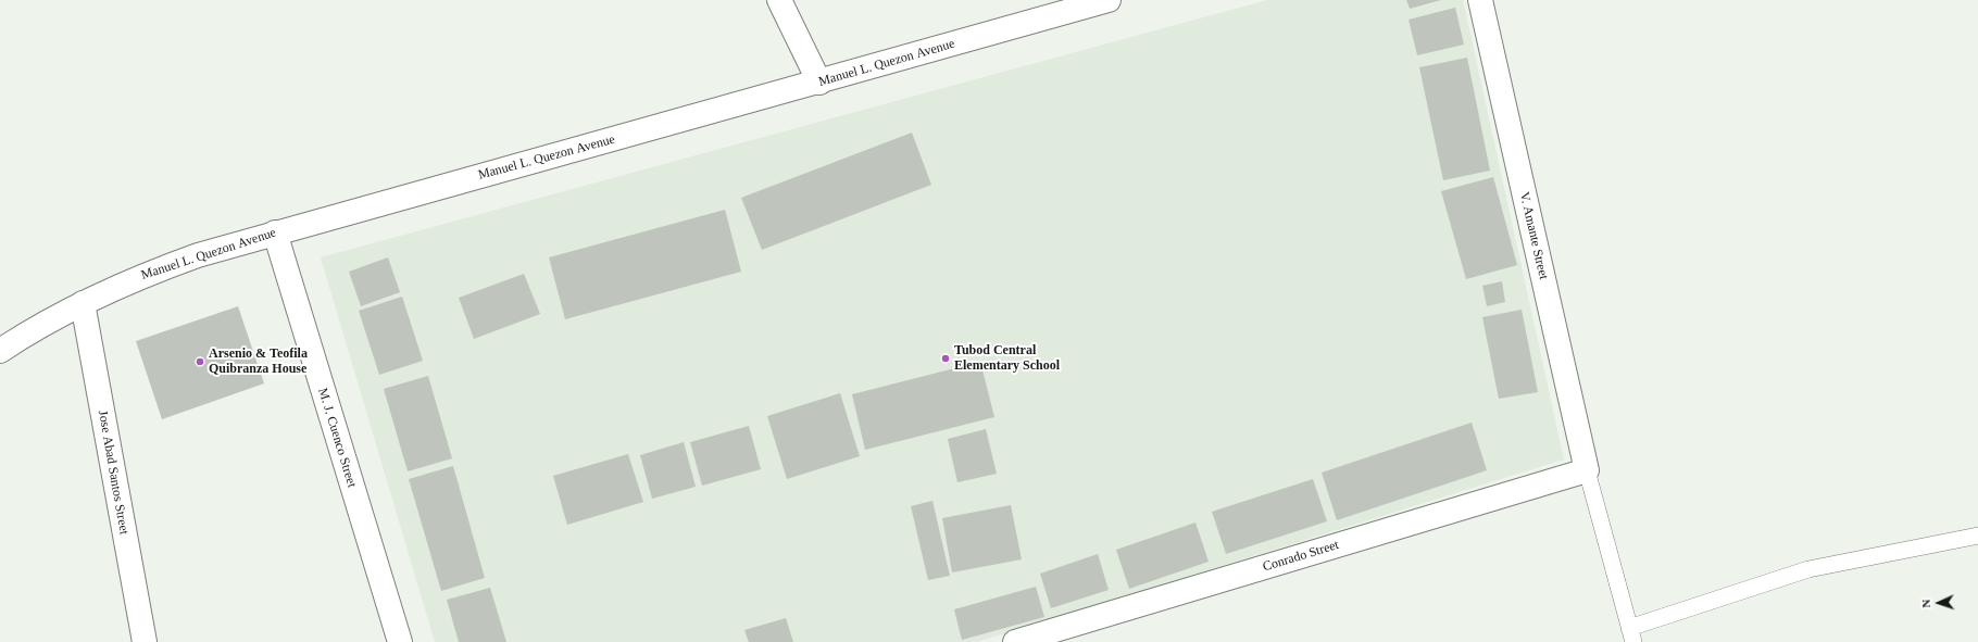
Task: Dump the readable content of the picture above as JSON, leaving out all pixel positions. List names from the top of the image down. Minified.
{"streets":{"street":["Manuel L. Quezon Avenue","V. Amante Street","M. J. Cuenco Street","Jose Abad Santos Street","Conrado Street"]},"crossings":[["Manuel L. Quezon Avenue","M. J. Cuenco Street"],["Manuel L. Quezon Avenue","Jose Abad Santos Street"],["V. Amante Street","Conrado Street"]],"places":["Tubod Central Elementary School","Arsenio & Teofila Quibranza House"],"north":"left"}
